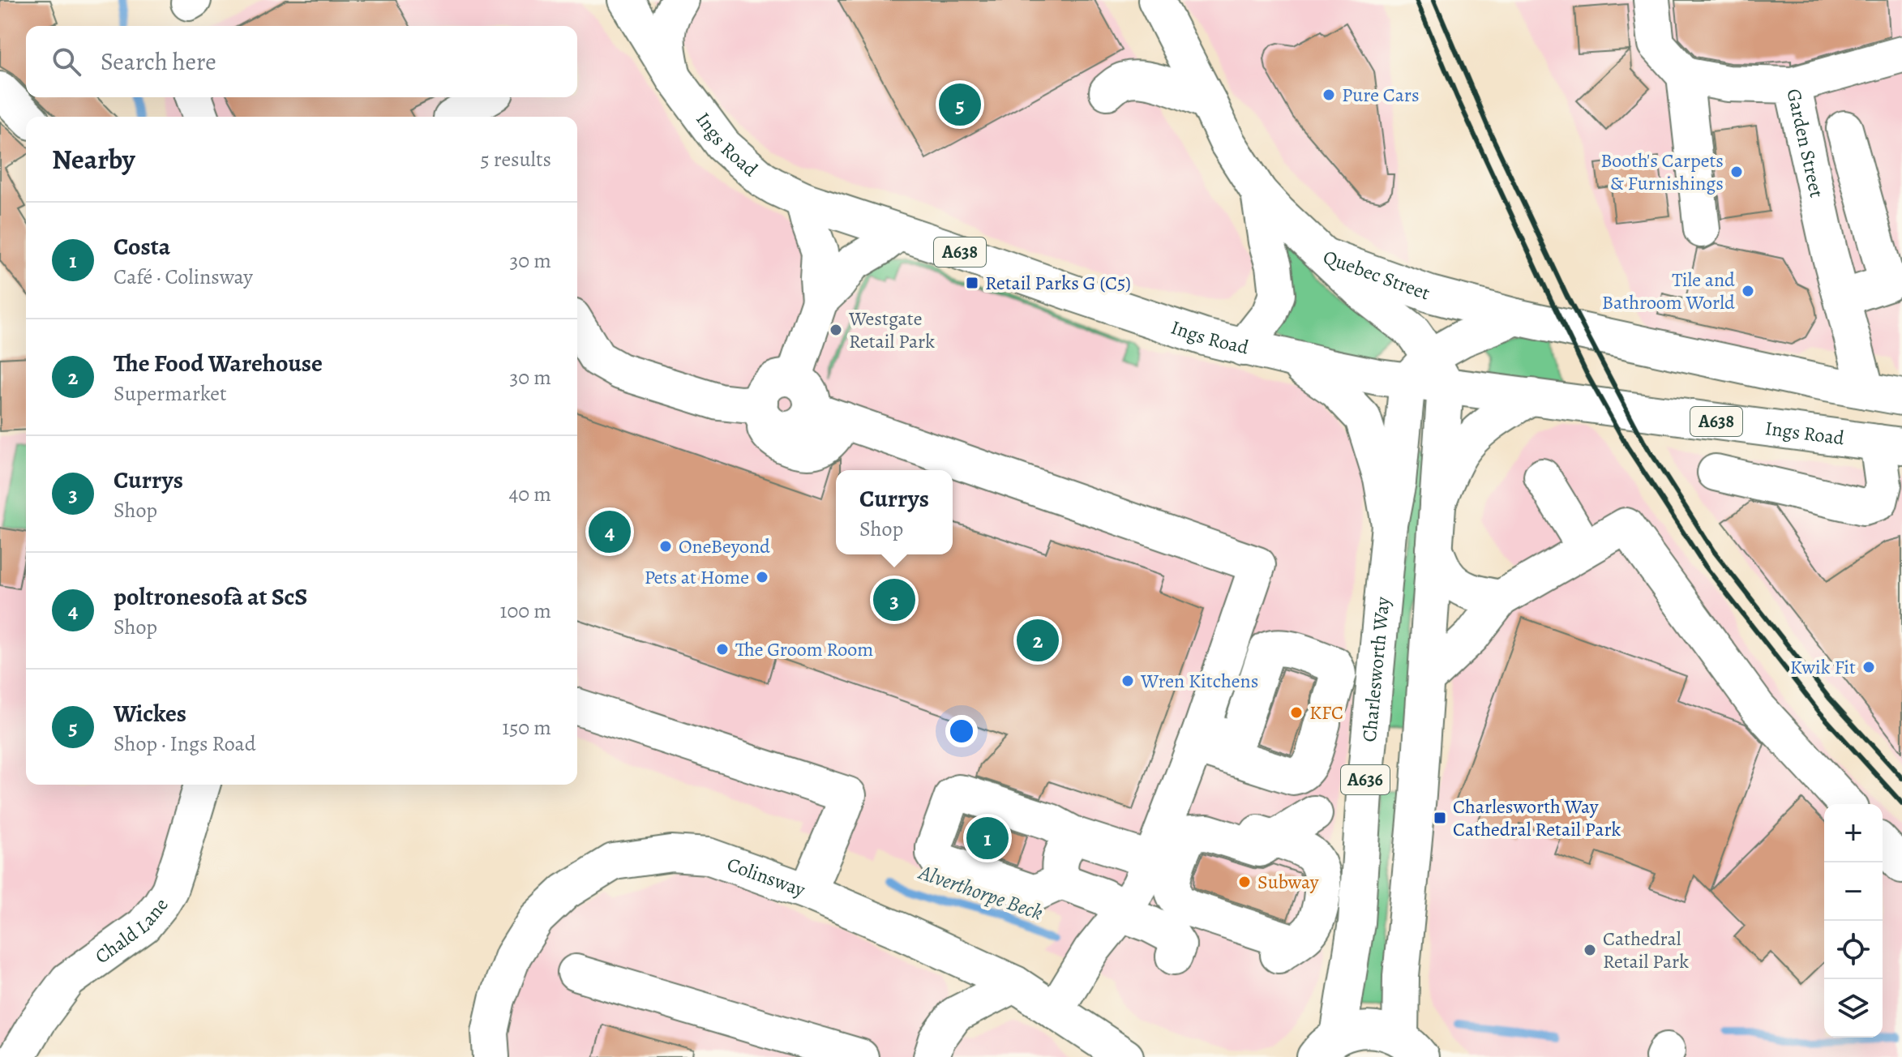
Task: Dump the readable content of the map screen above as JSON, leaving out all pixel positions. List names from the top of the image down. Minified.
{"streets":{"main road":["Ings Road","Garden Street","A638","Quebec Street","Charlesworth Way","A636","Colinsway","Chald Lane"]},"crossings":[["Ings Road","Quebec Street"],["Ings Road","Charlesworth Way"],["Ings Road","A636"],["Charlesworth Way","A636"]],"water":["Alverthorpe Beck"],"places":{"other":["Pure Cars","Booth's Carpets & Furnishings","Tile and Bathroom World","Westgate Retail Park","OneBeyond","Pets at Home","The Groom Room","Kwik Fit","Wren Kitchens","KFC","Subway","Cathedral Retail Park"],"transit":["Retail Parks G (C5)","Charlesworth Way Cathedral Retail Park"]},"page":{"search":"Search here","pins":["5","4","3","2","1"],"heading":["Nearby","5 results"],"list":[{"mark":"1","name":"Costa","note":"Café · Colinsway","value":"30 m"},{"mark":"2","name":"The Food Warehouse","note":"Supermarket","value":"30 m"},{"mark":"3","name":"Currys","note":"Shop","value":"40 m"},{"mark":"4","name":"poltronesofà at ScS","note":"Shop","value":"100 m"},{"mark":"5","name":"Wickes","note":"Shop · Ings Road","value":"150 m"}],"popup":["Currys","Shop"],"map_buttons":["+","−"]}}
